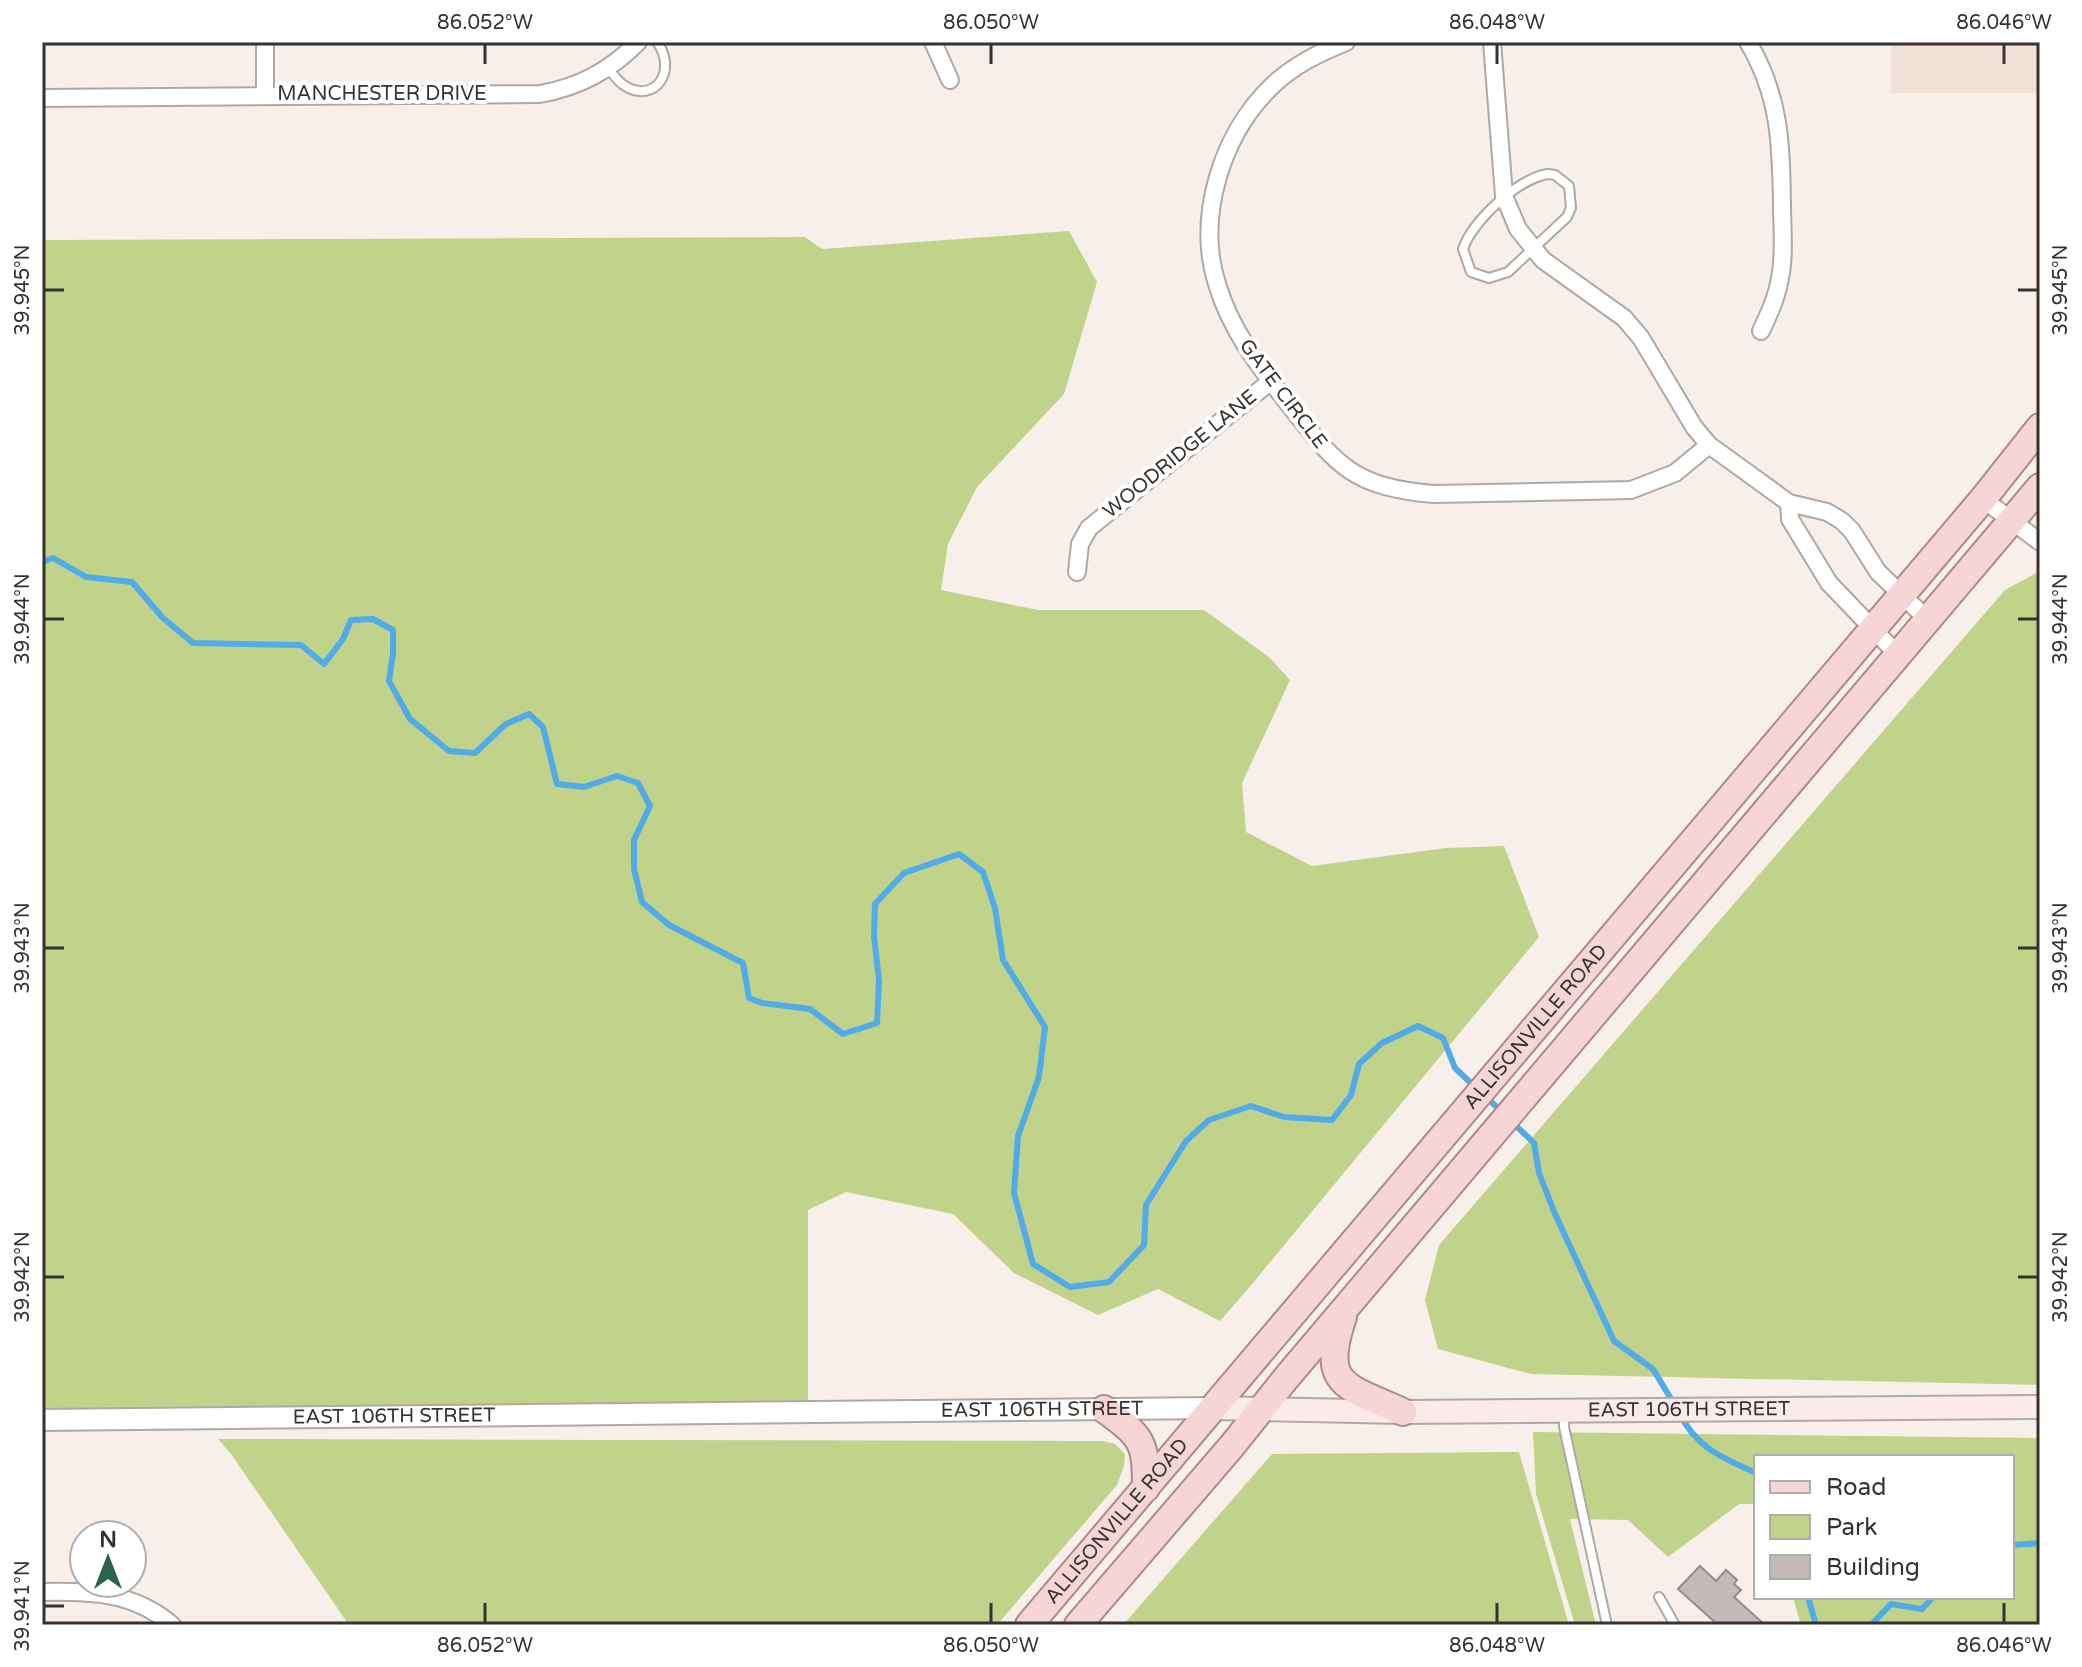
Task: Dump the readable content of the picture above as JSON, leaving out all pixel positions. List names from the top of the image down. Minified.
{"streets":{"main road":["ALLISONVILLE ROAD","EAST 106TH STREET"],"street":["MANCHESTER DRIVE","GATE CIRCLE","WOODRIDGE LANE"]},"crossings":[["GATE CIRCLE","WOODRIDGE LANE"],["ALLISONVILLE ROAD","EAST 106TH STREET"]],"legend":["Road","Park","Building"],"north":"top","coordinates":["86.052°W","86.050°W","86.048°W","86.046°W","39.945°N","39.944°N","39.943°N","39.942°N","39.941°N"]}
